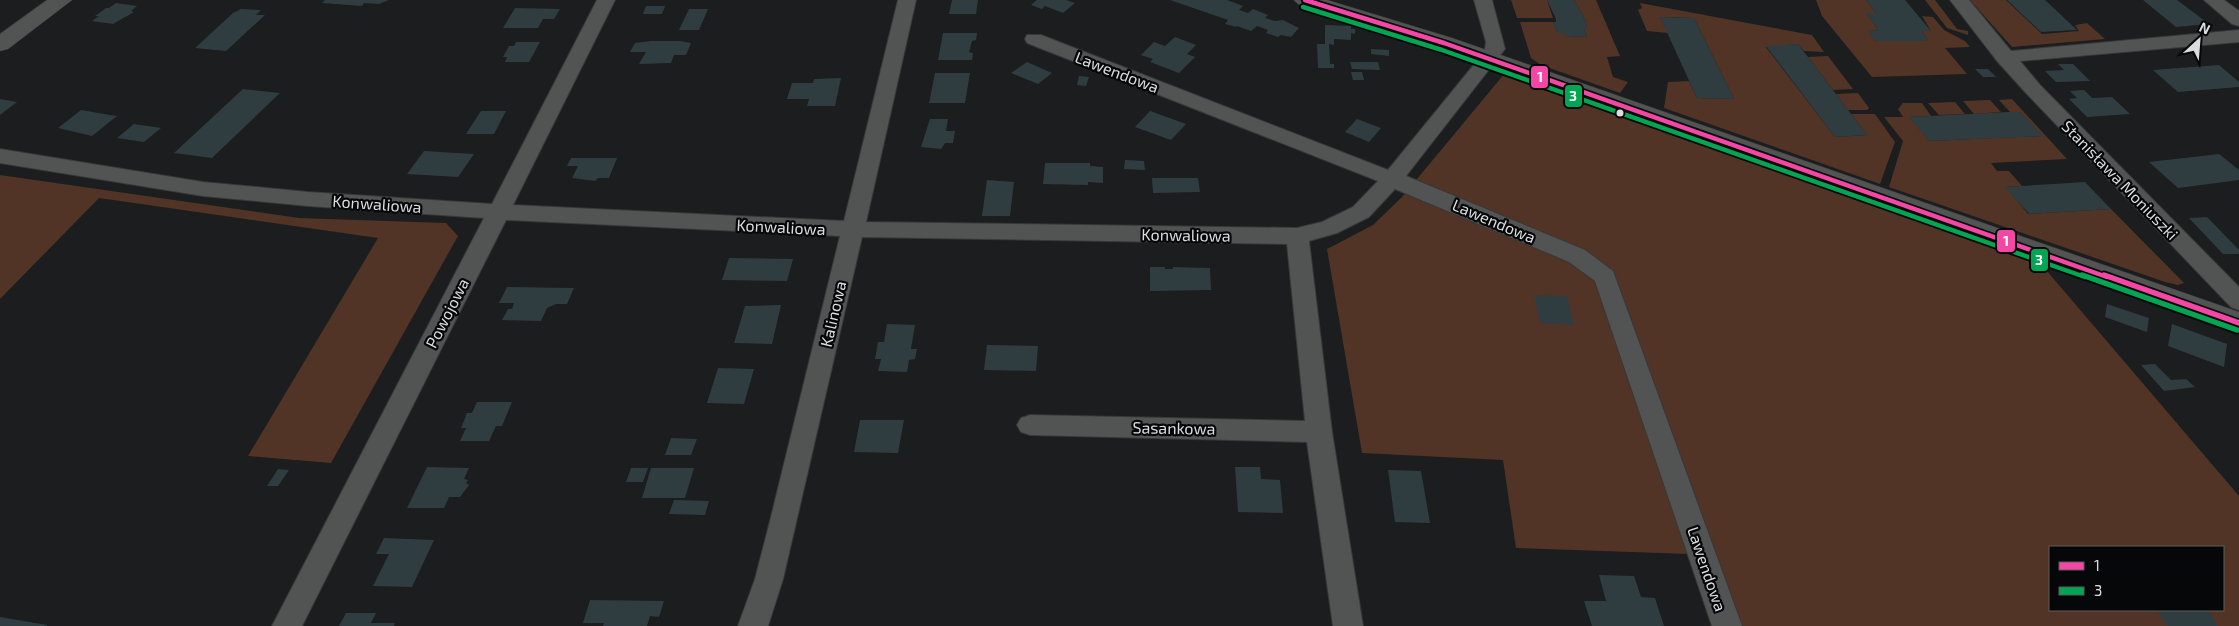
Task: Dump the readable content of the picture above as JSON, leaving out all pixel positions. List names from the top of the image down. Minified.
{"streets":{"street":["Lawendowa","Stanisława Moniuszki","Konwaliowa","Powojowa","Kalinowa","Sasankowa"]},"crossings":[["Lawendowa","Konwaliowa"],["Konwaliowa","Powojowa"],["Konwaliowa","Kalinowa"]],"lines":["transit line 1","transit line 3"],"legend":["1","3"],"north":"top right"}
